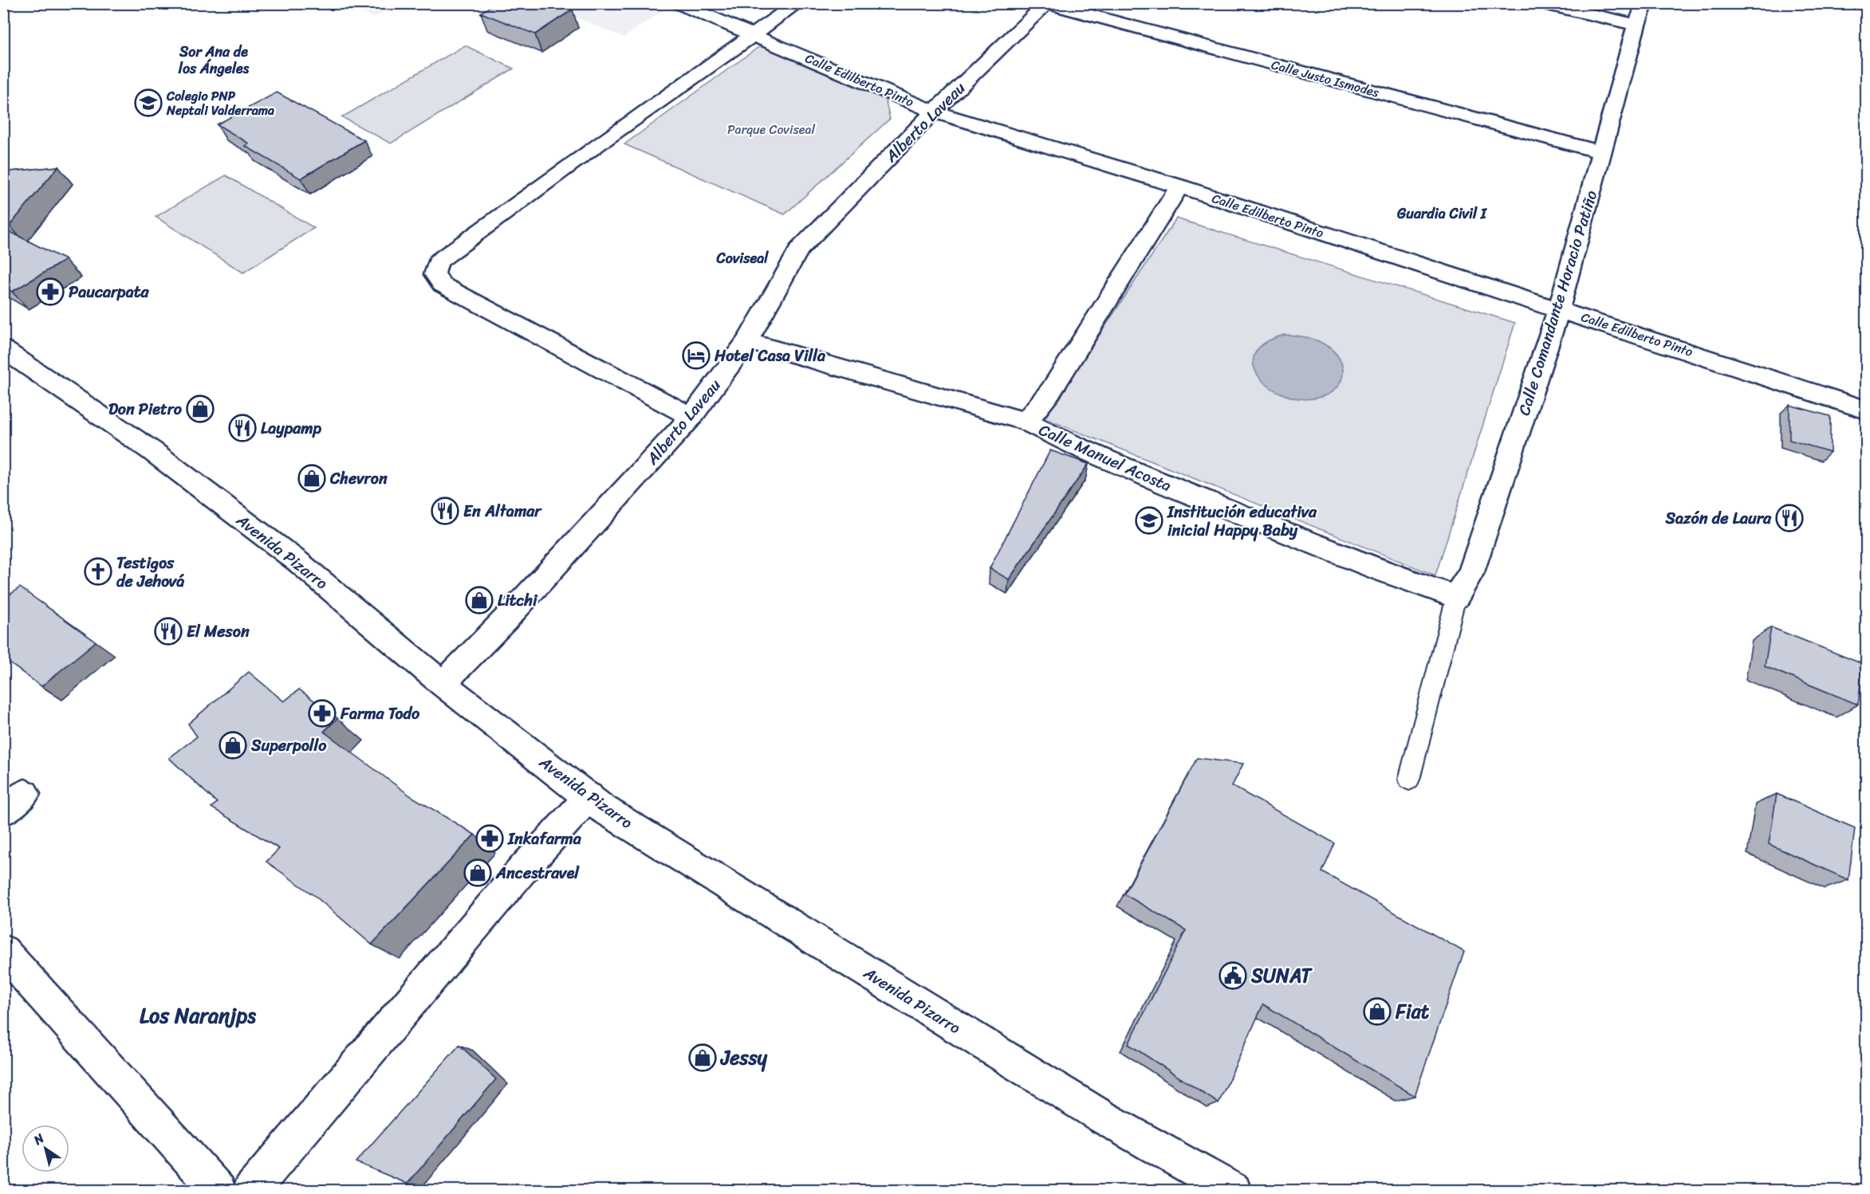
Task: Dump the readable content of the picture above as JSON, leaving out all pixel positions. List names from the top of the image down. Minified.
{"streets":{"street":["Calle Justo Ismodes","Calle Edilberto Pinto","Alberto Laveau","Calle Comandante Horacio Patiño","Calle Manuel Acosta","Avenida Pizarro"]},"crossings":[["Calle Justo Ismodes","Alberto Laveau"],["Calle Justo Ismodes","Calle Comandante Horacio Patiño"],["Calle Edilberto Pinto","Alberto Laveau"],["Calle Edilberto Pinto","Calle Comandante Horacio Patiño"],["Alberto Laveau","Calle Manuel Acosta"],["Alberto Laveau","Avenida Pizarro"],["Calle Comandante Horacio Patiño","Calle Manuel Acosta"]],"districts":["Sor Ana de los Ángeles","Guardia Civil I","Coviseal","Los Naranjps"],"parks":["Parque Coviseal"],"places":{"school or university":["Colegio PNP Neptali Valderrama","Institución educativa inicial Happy Baby"],"pharmacy":["Paucarpata","Farma Todo","Inkafarma"],"hotel":["Hotel Casa Villa"],"shop":["Don Pietro","Chevron","Litchi","Superpollo","Ancestravel","Fiat","Jessy"],"restaurant":["Laypamp","En Altamar","Sazón de Laura","El Meson"],"church":["Testigos de Jehová"],"public building":["SUNAT"]},"north":"top left"}
